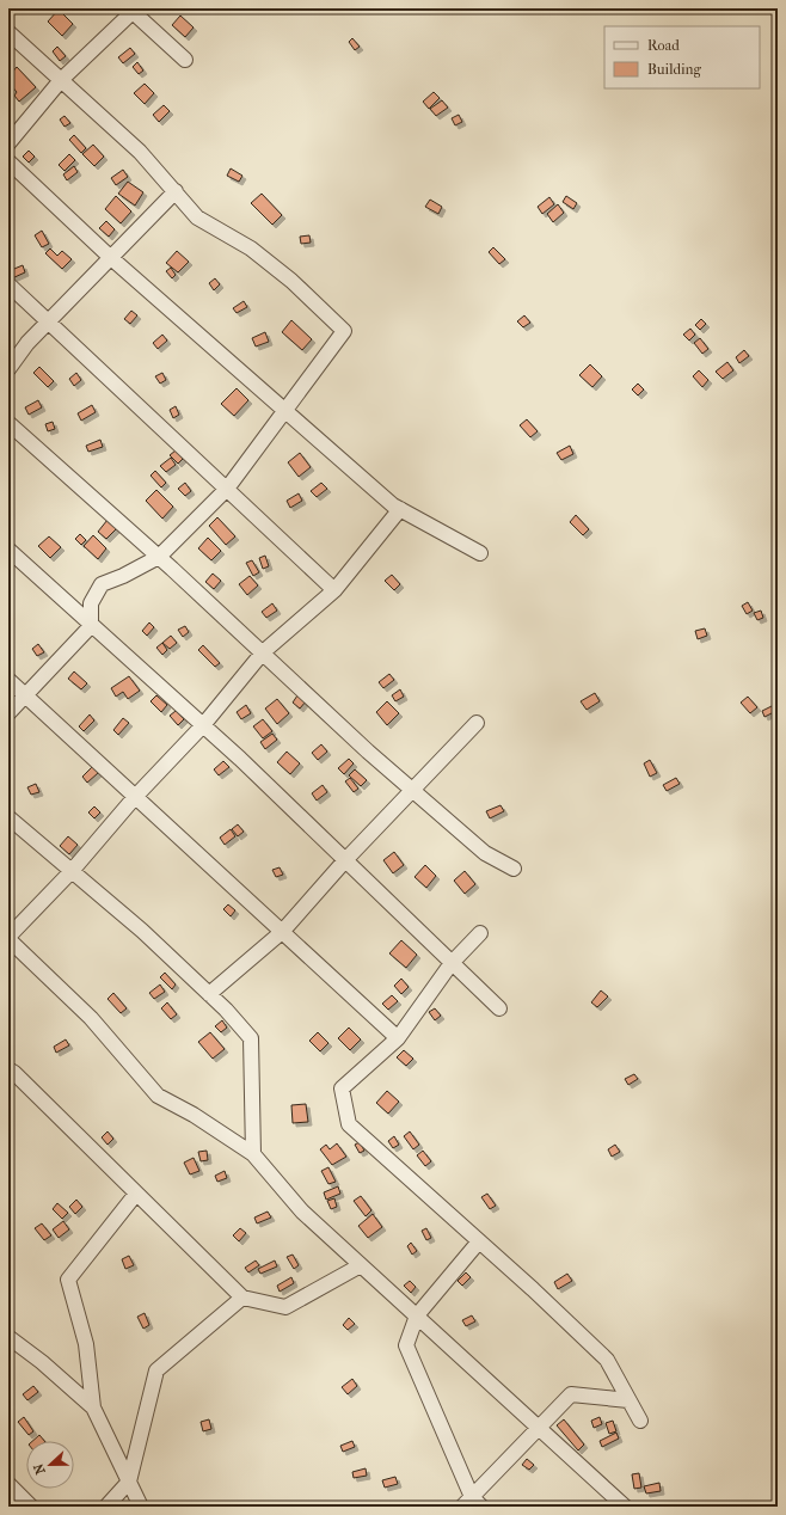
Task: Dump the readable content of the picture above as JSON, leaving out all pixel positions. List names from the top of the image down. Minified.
{"legend":["Road","Building"],"north":"left"}
